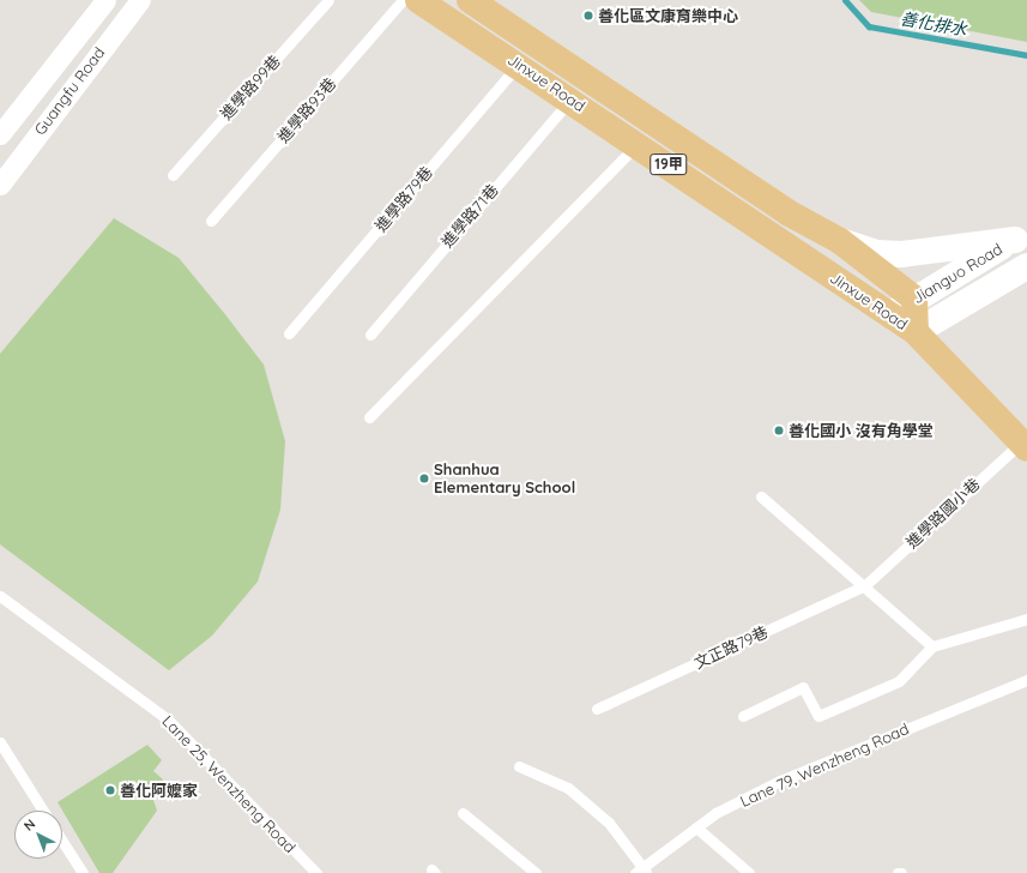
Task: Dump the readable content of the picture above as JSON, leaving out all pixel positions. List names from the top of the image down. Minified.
{"streets":{"main road":["Jinxue Road","19甲"],"street":["Guangfu Road","Jianguo Road"],"lane":["進學路99巷","進學路93巷","進學路79巷","進學路71巷","進學路國小巷","文正路79巷","Lane 79, Wenzheng Road","Lane 25, Wenzheng Road"]},"crossings":[["Jinxue Road","19甲"],["Jinxue Road","進學路79巷"],["Jinxue Road","進學路71巷"],["Jinxue Road","Jianguo Road"],["19甲","Jianguo Road"],["19甲","進學路國小巷"],["進學路國小巷","文正路79巷"]],"water":["善化排水"],"places":["善化區文康育樂中心","善化國小 沒有角學堂","Shanhua Elementary School","善化阿嬤家"],"north":"top left"}
